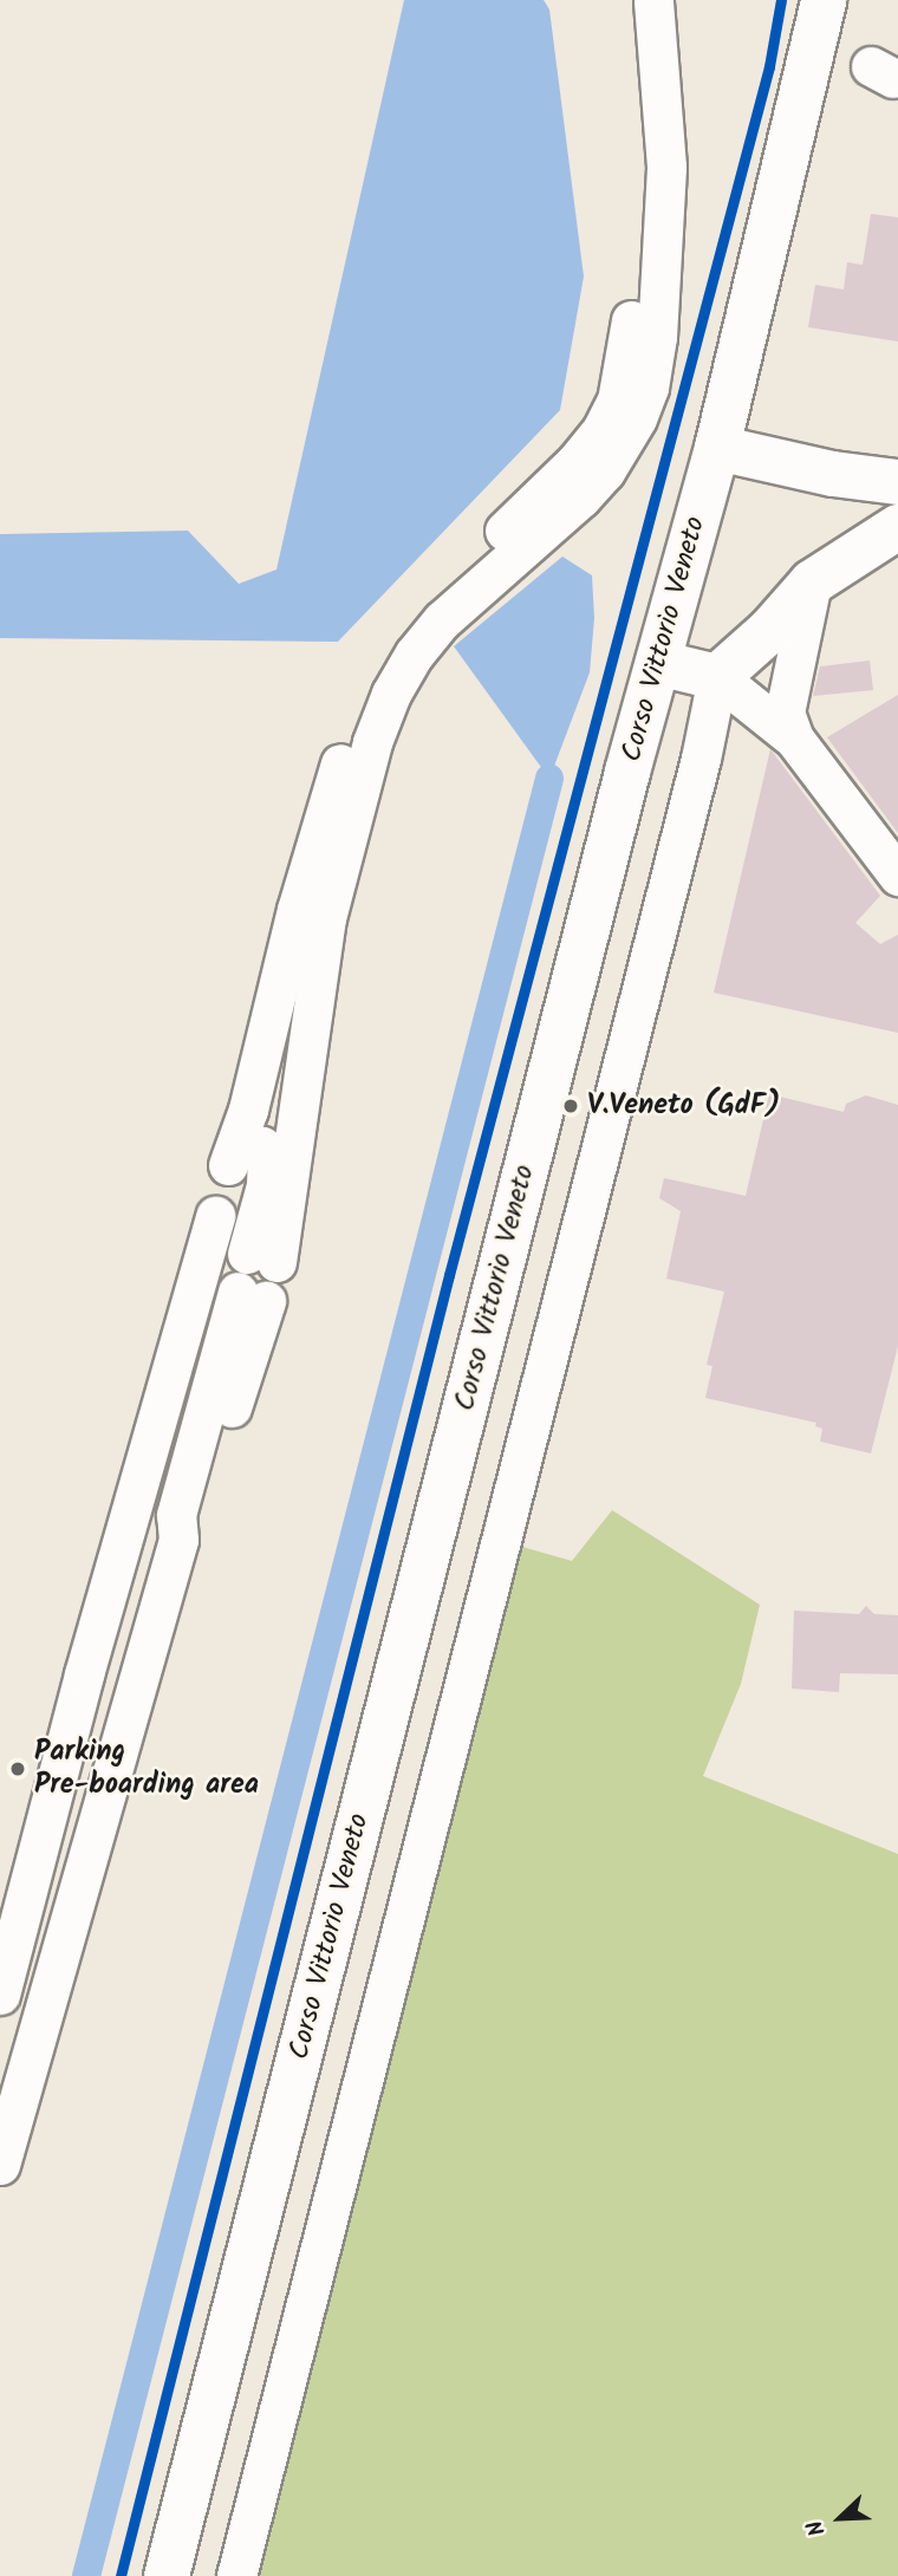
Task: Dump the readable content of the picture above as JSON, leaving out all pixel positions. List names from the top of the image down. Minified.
{"streets":{"main road":["Corso Vittorio Veneto"]},"places":["V.Veneto (GdF)","Parking Pre-boarding area"],"north":"bottom left"}
